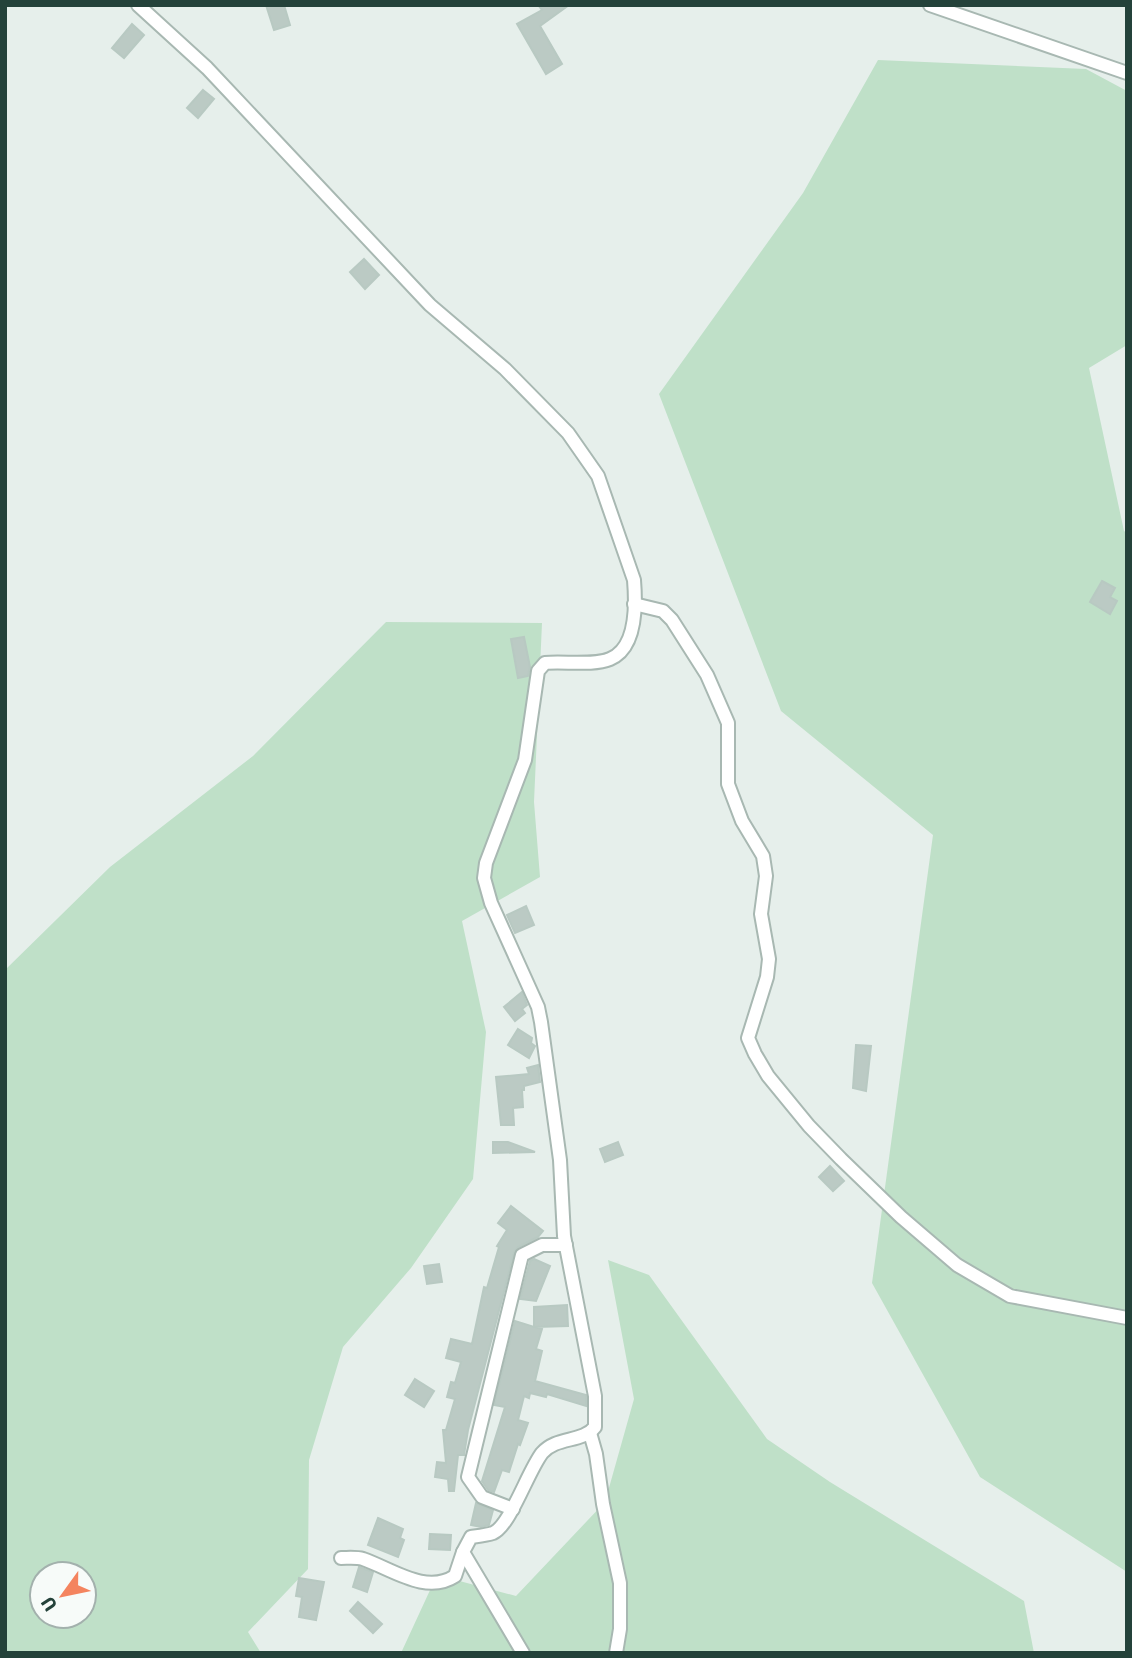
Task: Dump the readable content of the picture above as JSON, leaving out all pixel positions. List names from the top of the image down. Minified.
{"north":"bottom left"}
